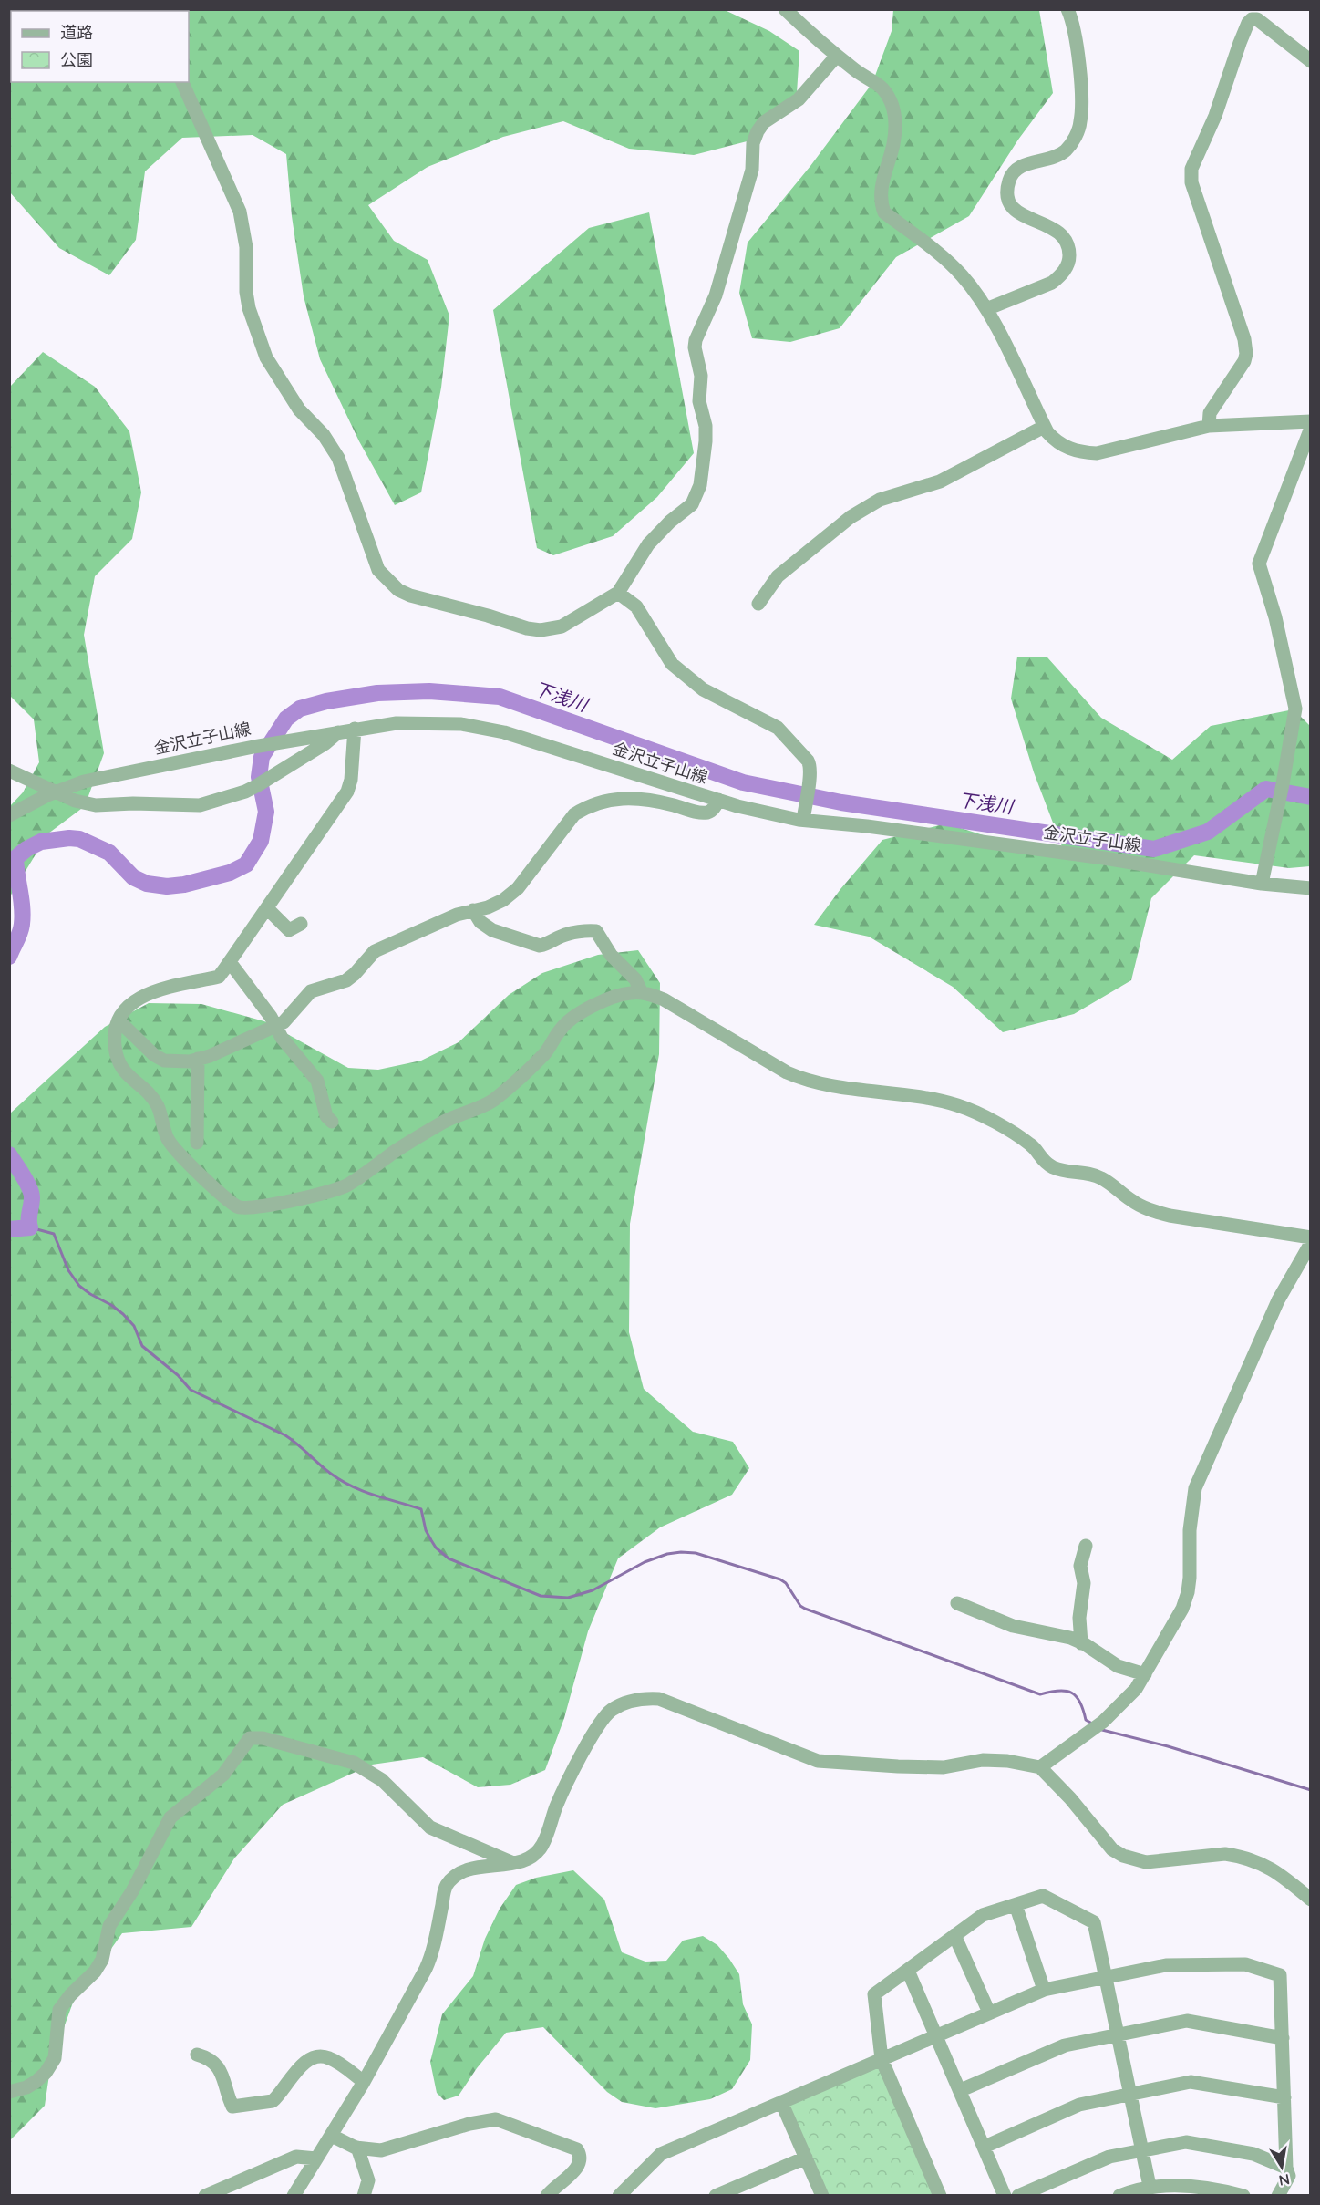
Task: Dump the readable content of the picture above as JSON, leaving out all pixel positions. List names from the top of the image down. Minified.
{"streets":{"street":["金沢立子山線"]},"water":["下浅川"],"legend":["道路","公園"],"north":"bottom"}
